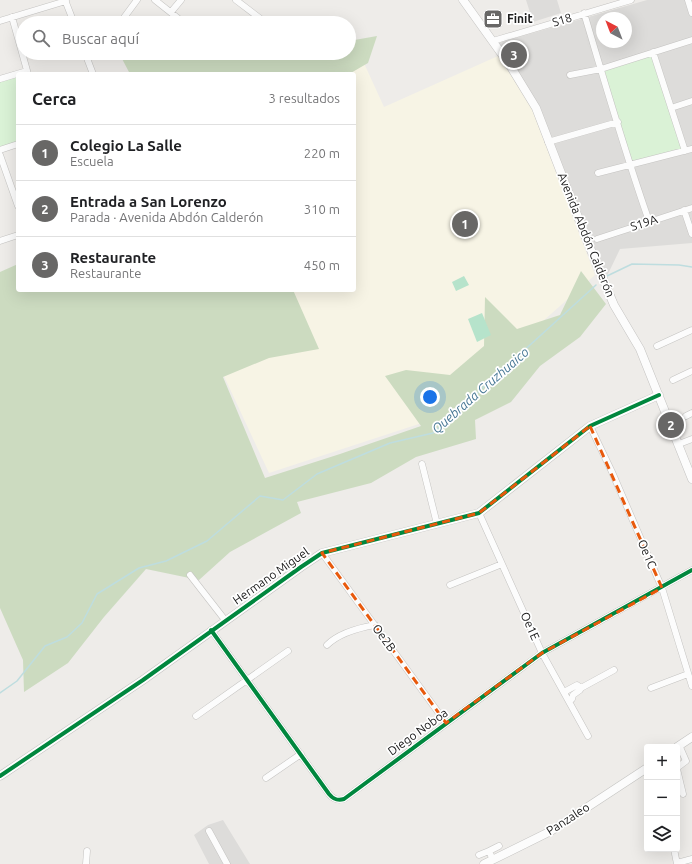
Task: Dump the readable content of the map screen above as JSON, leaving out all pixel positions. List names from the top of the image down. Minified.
{"streets":{"street":["S18","S19A","Avenida Abdón Calderón","Oe1C","Hermano Miguel","Oe1E","Oe2B","Diego Noboa","Panzaleo"]},"crossings":[["S18","Avenida Abdón Calderón"],["Avenida Abdón Calderón","Hermano Miguel"],["Oe1C","Hermano Miguel"],["Oe1C","Diego Noboa"],["Hermano Miguel","Oe1E"],["Hermano Miguel","Oe2B"],["Hermano Miguel","Diego Noboa"],["Oe1E","Diego Noboa"],["Oe2B","Diego Noboa"]],"water":["Quebrada Cruzhuaico"],"places":{"office":["Finit"]},"north":"top left","page":{"search":"Buscar aquí","pins":["3","1","2"],"heading":["Cerca","3 resultados"],"list":[{"mark":"1","name":"Colegio La Salle","note":"Escuela","value":"220 m"},{"mark":"2","name":"Entrada a San Lorenzo","note":"Parada · Avenida Abdón Calderón","value":"310 m"},{"mark":"3","name":"Restaurante","note":"Restaurante","value":"450 m"}],"map_buttons":["+","−"]}}
